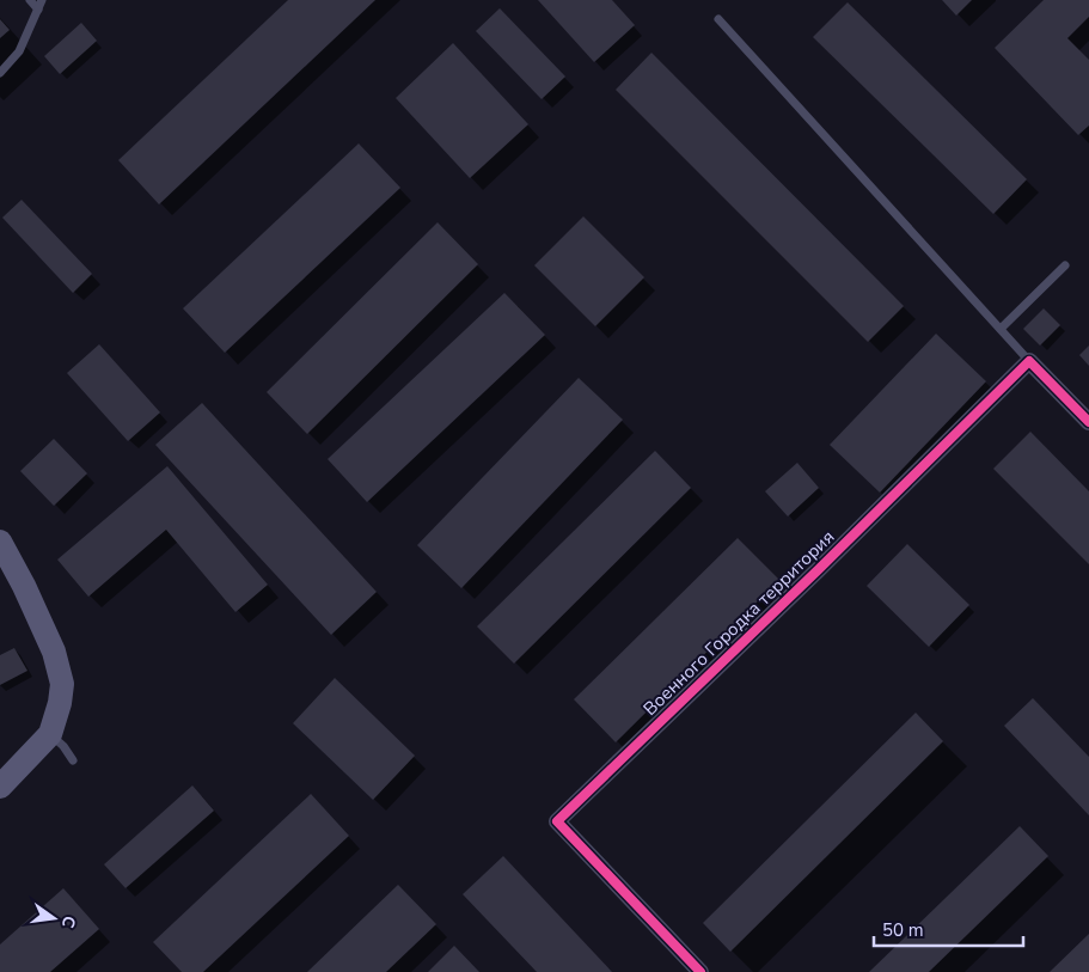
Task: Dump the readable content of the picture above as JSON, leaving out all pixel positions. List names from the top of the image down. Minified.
{"streets":{"street":["Военного Городка территория"]},"scale_bar":"50 m","north":"right"}
